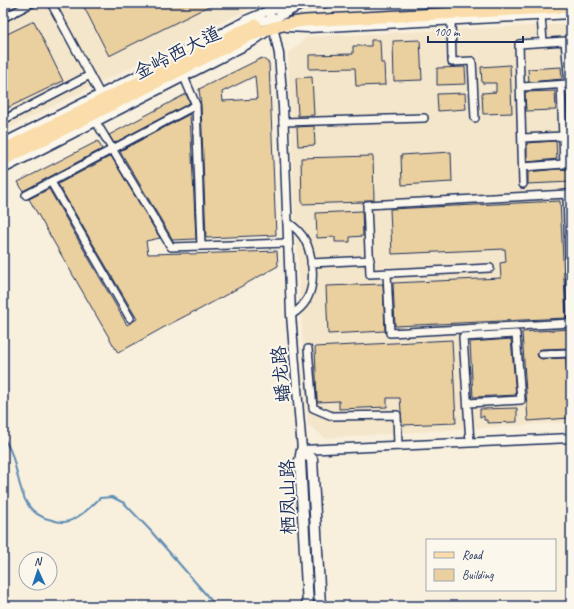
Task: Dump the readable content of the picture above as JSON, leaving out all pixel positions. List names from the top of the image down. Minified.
{"streets":{"main road":["金岭西大道","栖凤山路"],"street":["蟠龙路"]},"crossings":[["金岭西大道","蟠龙路"],["蟠龙路","栖凤山路"]],"legend":["Road","Building"],"scale_bar":"100 m","north":"top"}
